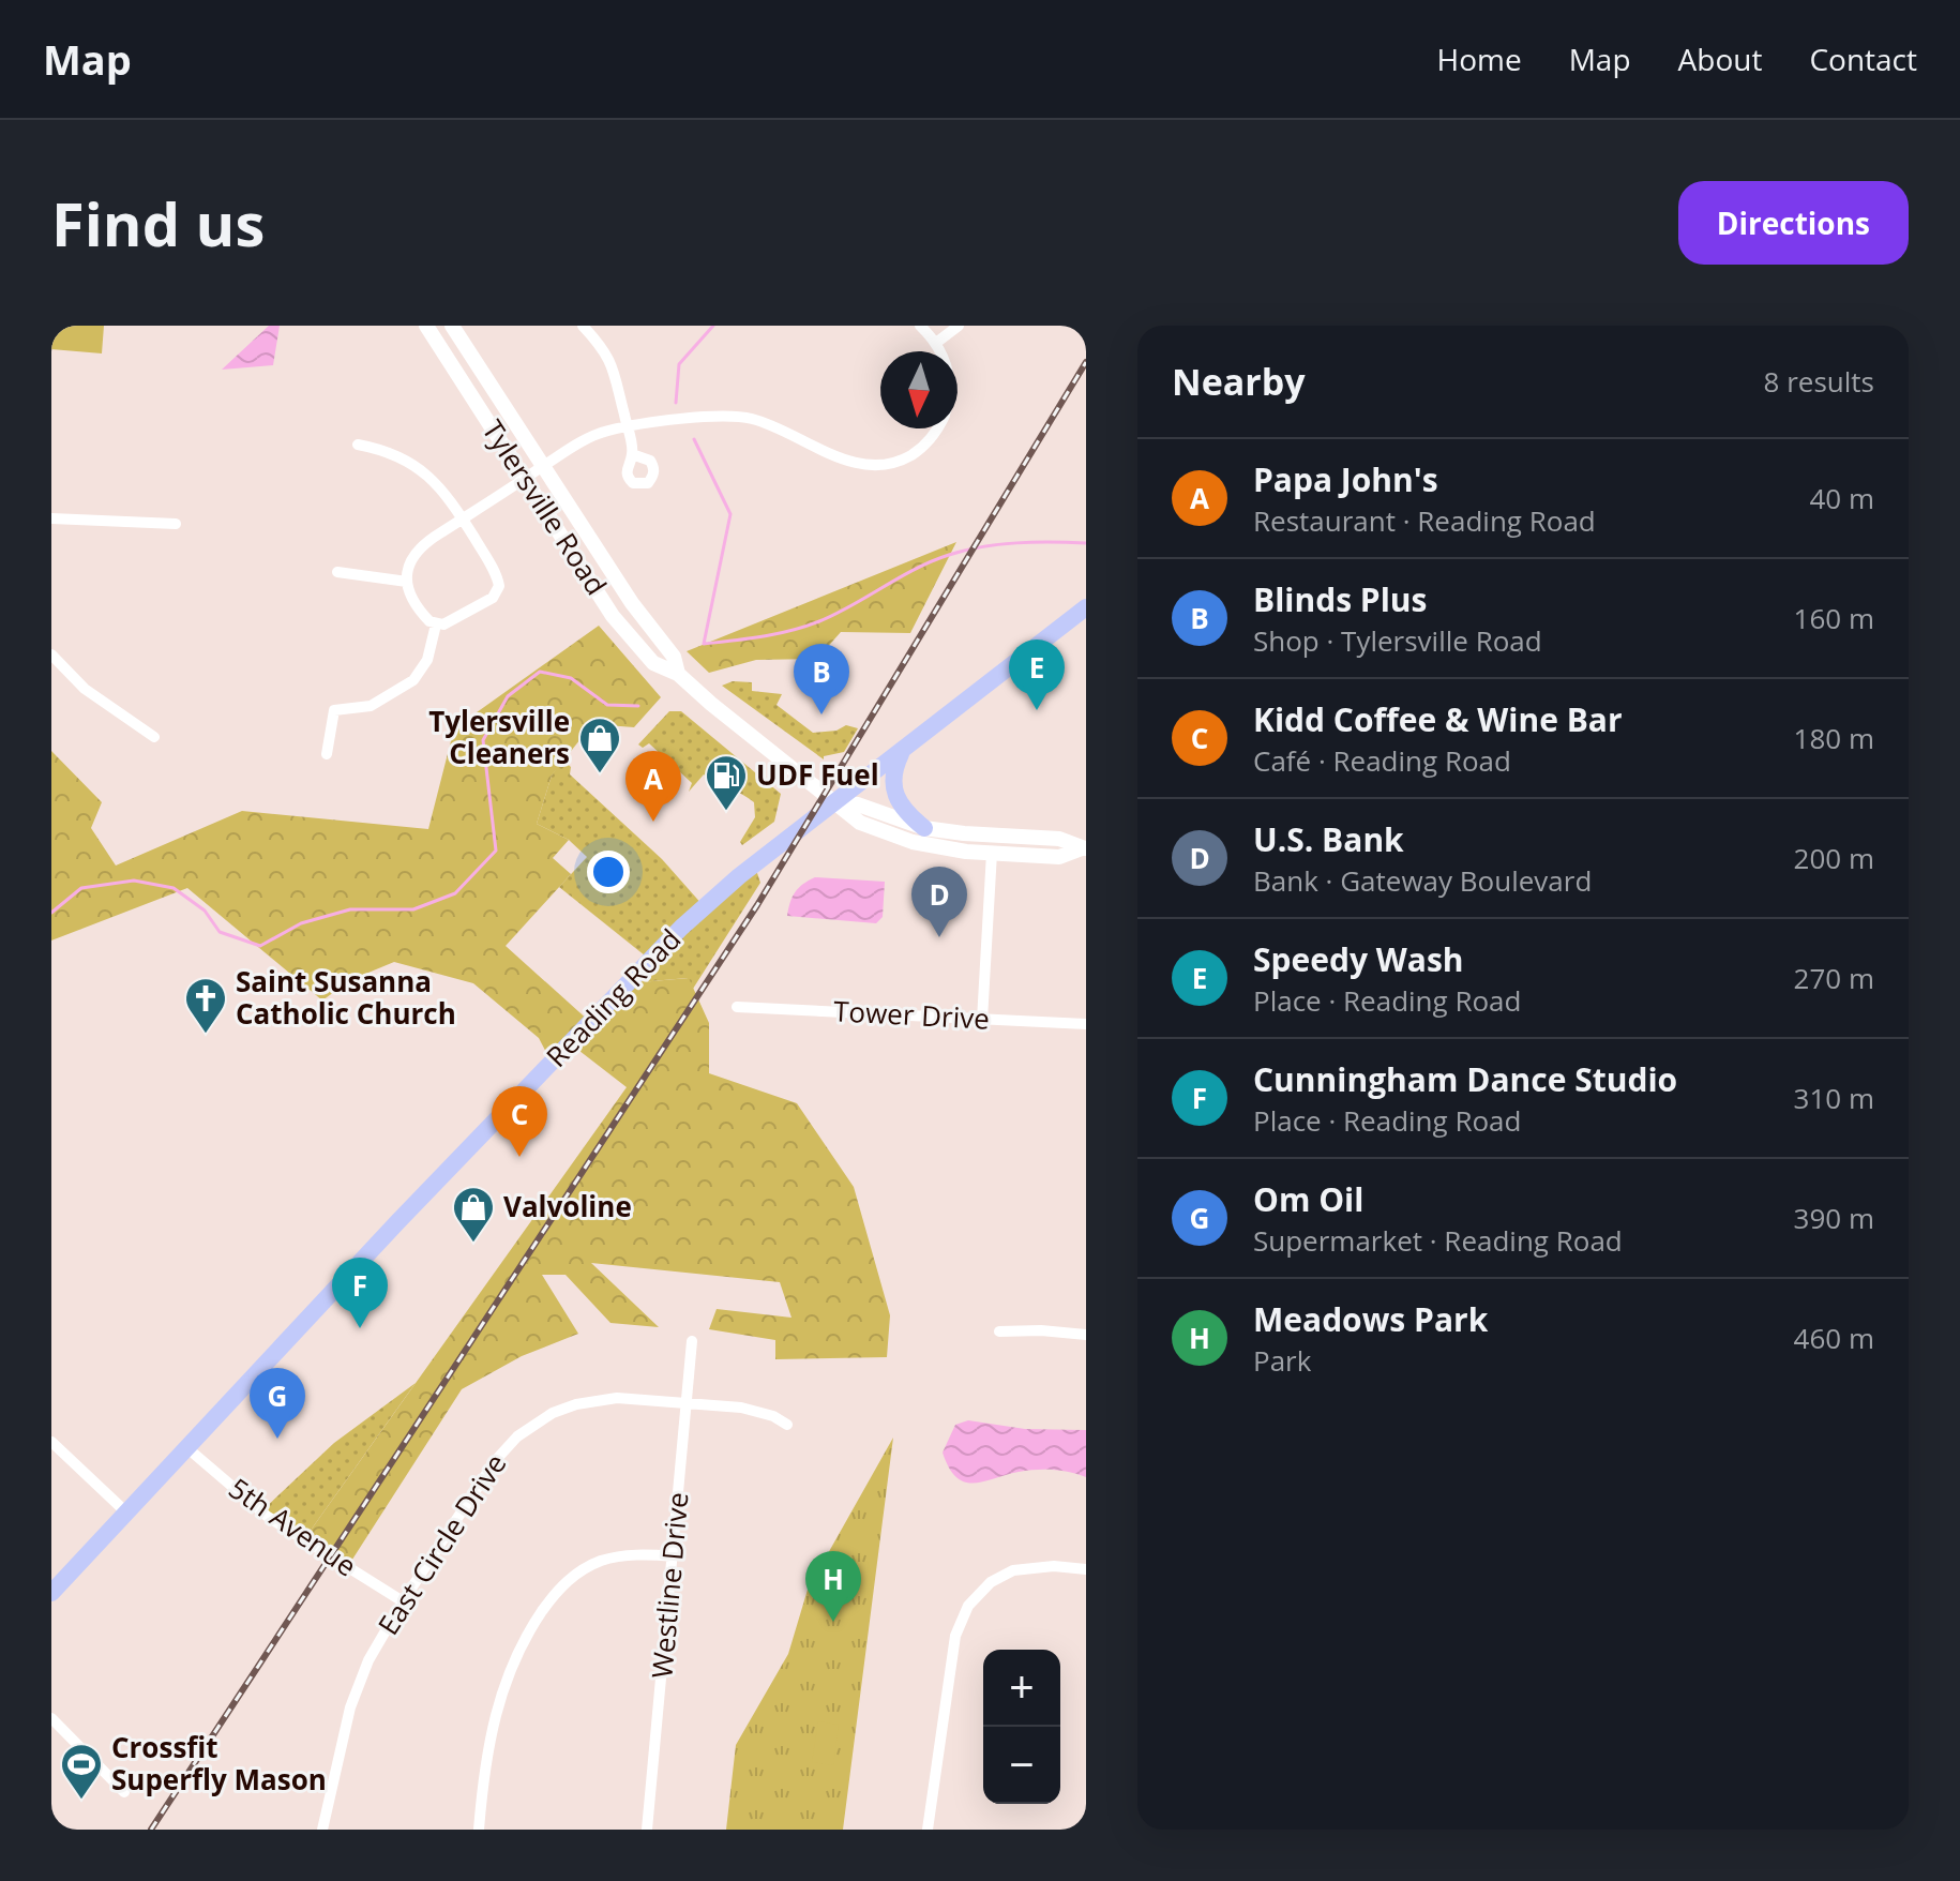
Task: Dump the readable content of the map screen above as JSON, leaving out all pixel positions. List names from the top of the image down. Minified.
{"streets":{"main road":["Tylersville Road","Reading Road"],"street":["Tower Drive","5th Avenue","East Circle Drive","Westline Drive"]},"crossings":[["Tylersville Road","Reading Road"],["Reading Road","5th Avenue"],["5th Avenue","East Circle Drive"],["East Circle Drive","Westline Drive"]],"places":{"shop":["Tylersville Cleaners","Valvoline"],"fuel station":["UDF Fuel"],"church":["Saint Susanna Catholic Church"],"sports":["Crossfit Superfly Mason"]},"north":"bottom","page":{"header":"Map","nav":["Home","Map","About","Contact"],"buttons":"Directions","title":"Find us","heading":["Nearby","8 results"],"list":[{"mark":"A","name":"Papa John's","note":"Restaurant · Reading Road","value":"40 m"},{"mark":"B","name":"Blinds Plus","note":"Shop · Tylersville Road","value":"160 m"},{"mark":"C","name":"Kidd Coffee & Wine Bar","note":"Café · Reading Road","value":"180 m"},{"mark":"D","name":"U.S. Bank","note":"Bank · Gateway Boulevard","value":"200 m"},{"mark":"E","name":"Speedy Wash","note":"Place · Reading Road","value":"270 m"},{"mark":"F","name":"Cunningham Dance Studio","note":"Place · Reading Road","value":"310 m"},{"mark":"G","name":"Om Oil","note":"Supermarket · Reading Road","value":"390 m"},{"mark":"H","name":"Meadows Park","note":"Park","value":"460 m"}],"pins":["E","B","A","D","C","F","G","H"],"map_buttons":["+","−"]}}
